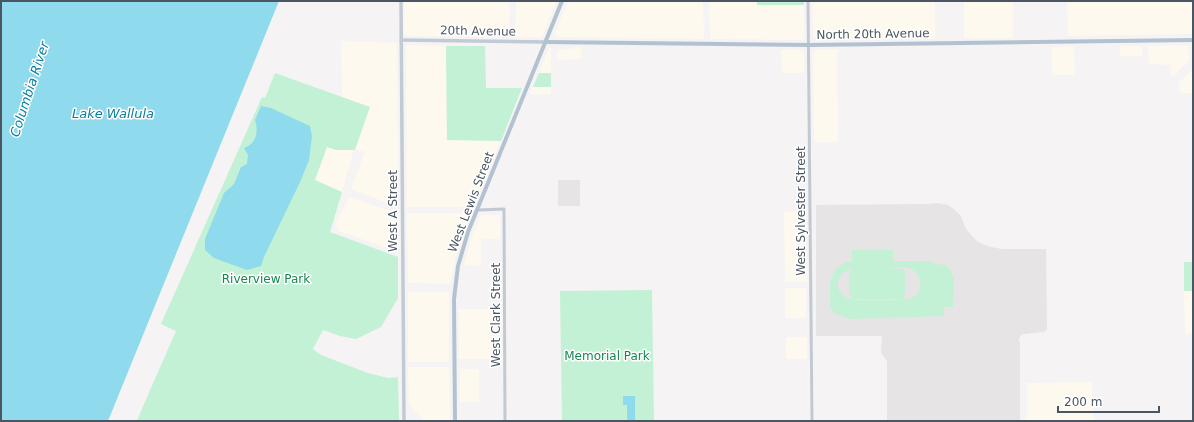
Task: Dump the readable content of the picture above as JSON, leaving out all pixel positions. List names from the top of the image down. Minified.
{"streets":{"main road":["20th Avenue","North 20th Avenue","West Lewis Street","West A Street"],"street":["West Sylvester Street","West Clark Street"]},"crossings":[["20th Avenue","North 20th Avenue"],["20th Avenue","West Lewis Street"],["20th Avenue","West A Street"],["North 20th Avenue","West Sylvester Street"],["West Lewis Street","West Clark Street"]],"water":["Columbia River","Lake Wallula"],"parks":["Riverview Park","Memorial Park"],"scale_bar":"200 m"}
